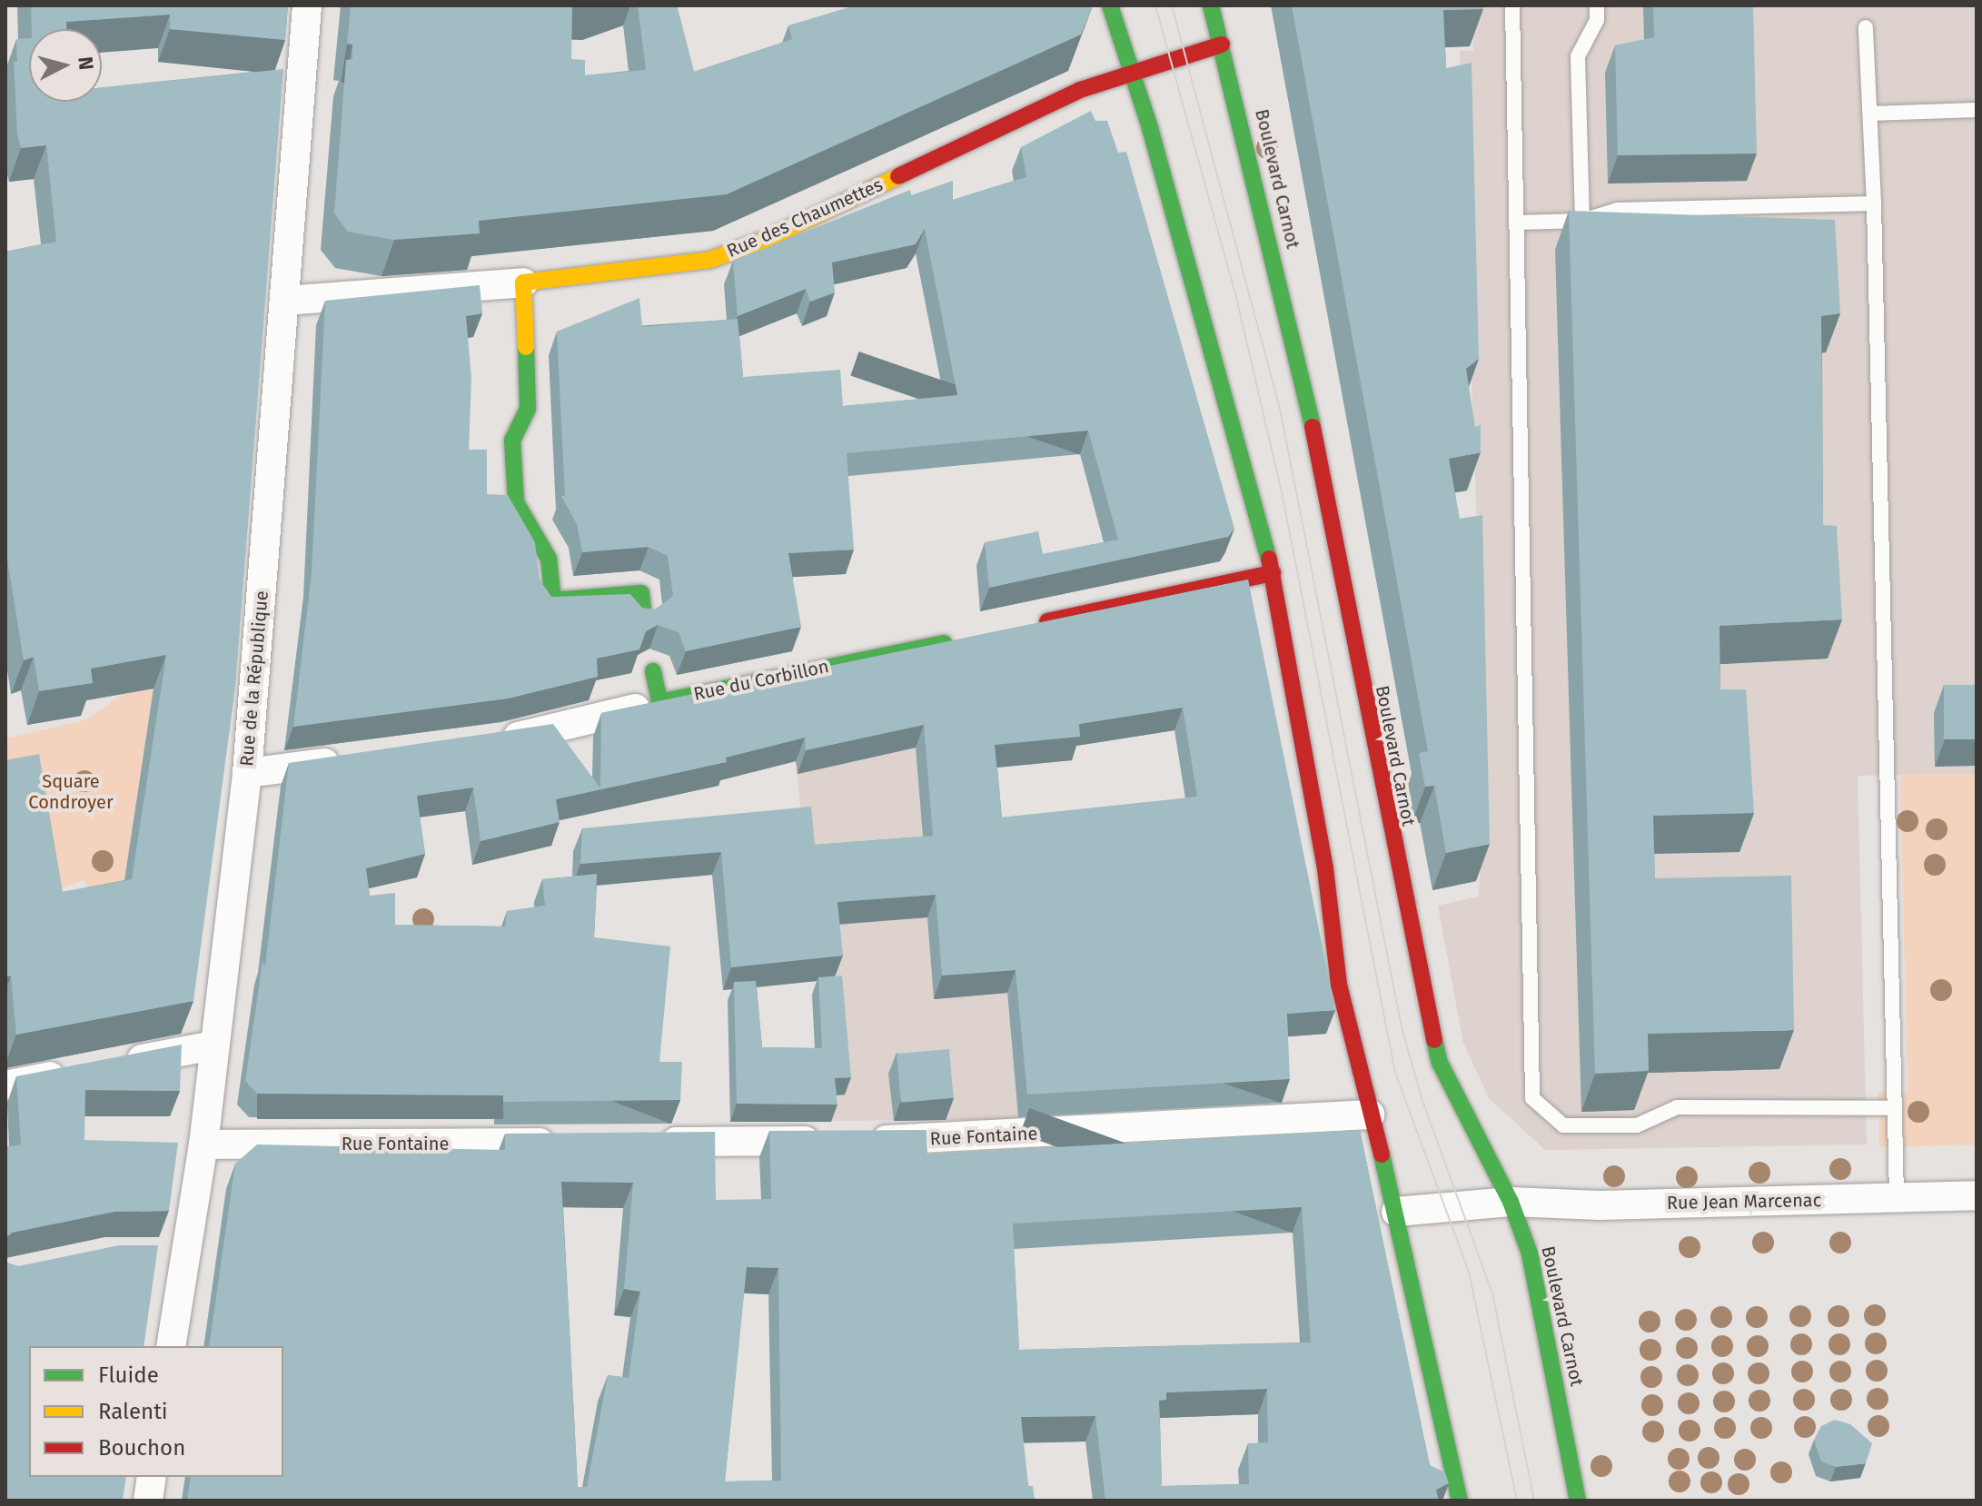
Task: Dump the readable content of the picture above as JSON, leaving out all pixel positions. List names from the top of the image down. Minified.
{"streets":{"street":["Boulevard Carnot","Rue des Chaumettes","Rue de la République","Rue du Corbillon","Rue Fontaine","Rue Jean Marcenac"]},"crossings":[["Boulevard Carnot","Rue des Chaumettes"],["Boulevard Carnot","Rue Jean Marcenac"],["Rue des Chaumettes","Rue de la République"],["Rue de la République","Rue Fontaine"]],"parks":["Square Condroyer"],"legend":["Fluide","Ralenti","Bouchon"],"north":"right"}
